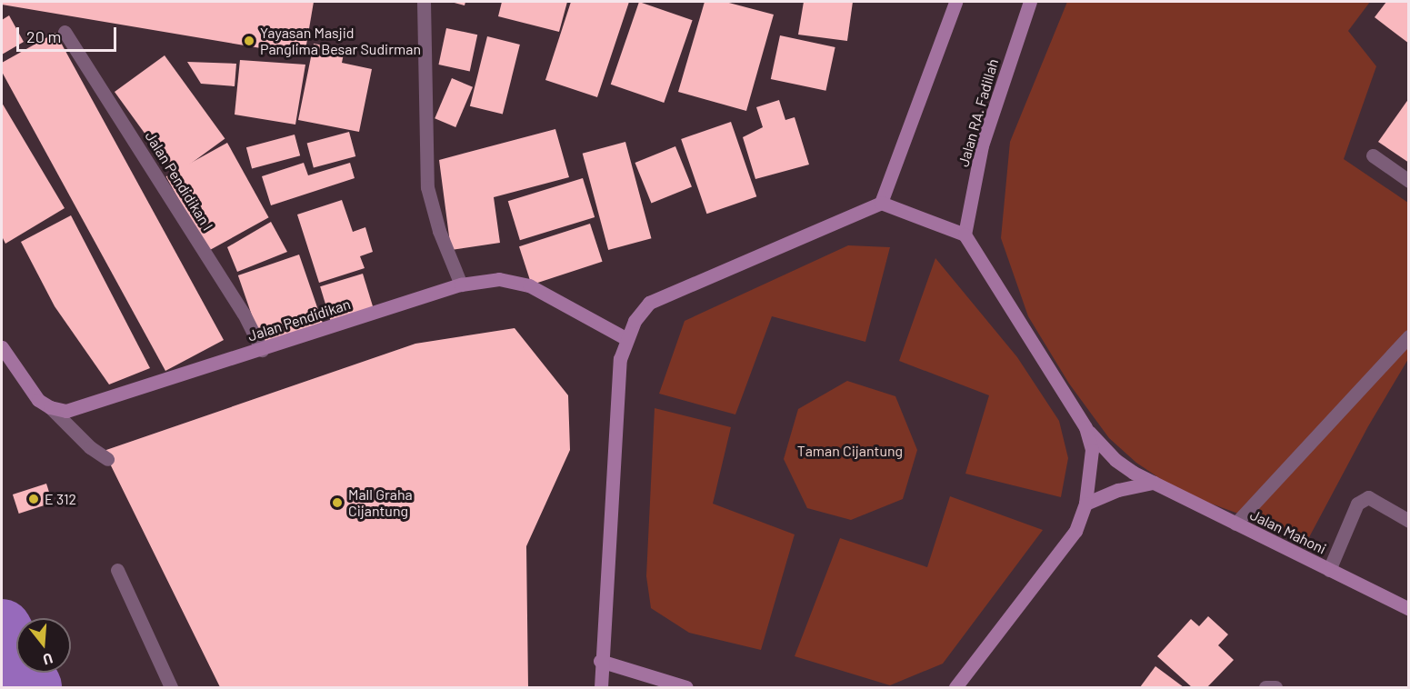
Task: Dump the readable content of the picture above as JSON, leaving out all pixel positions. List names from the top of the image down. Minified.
{"streets":{"main road":["Jalan RA. Fadillah","Jalan Pendidikan","Jalan Mahoni"],"street":["Jalan Pendidikan I"]},"crossings":[["Jalan Pendidikan I","Jalan Pendidikan"]],"parks":["Taman Cijantung"],"places":["Yayasan Masjid Panglima Besar Sudirman","E 312","Mall Graha Cijantung"],"scale_bar":"20 m","north":"bottom"}
